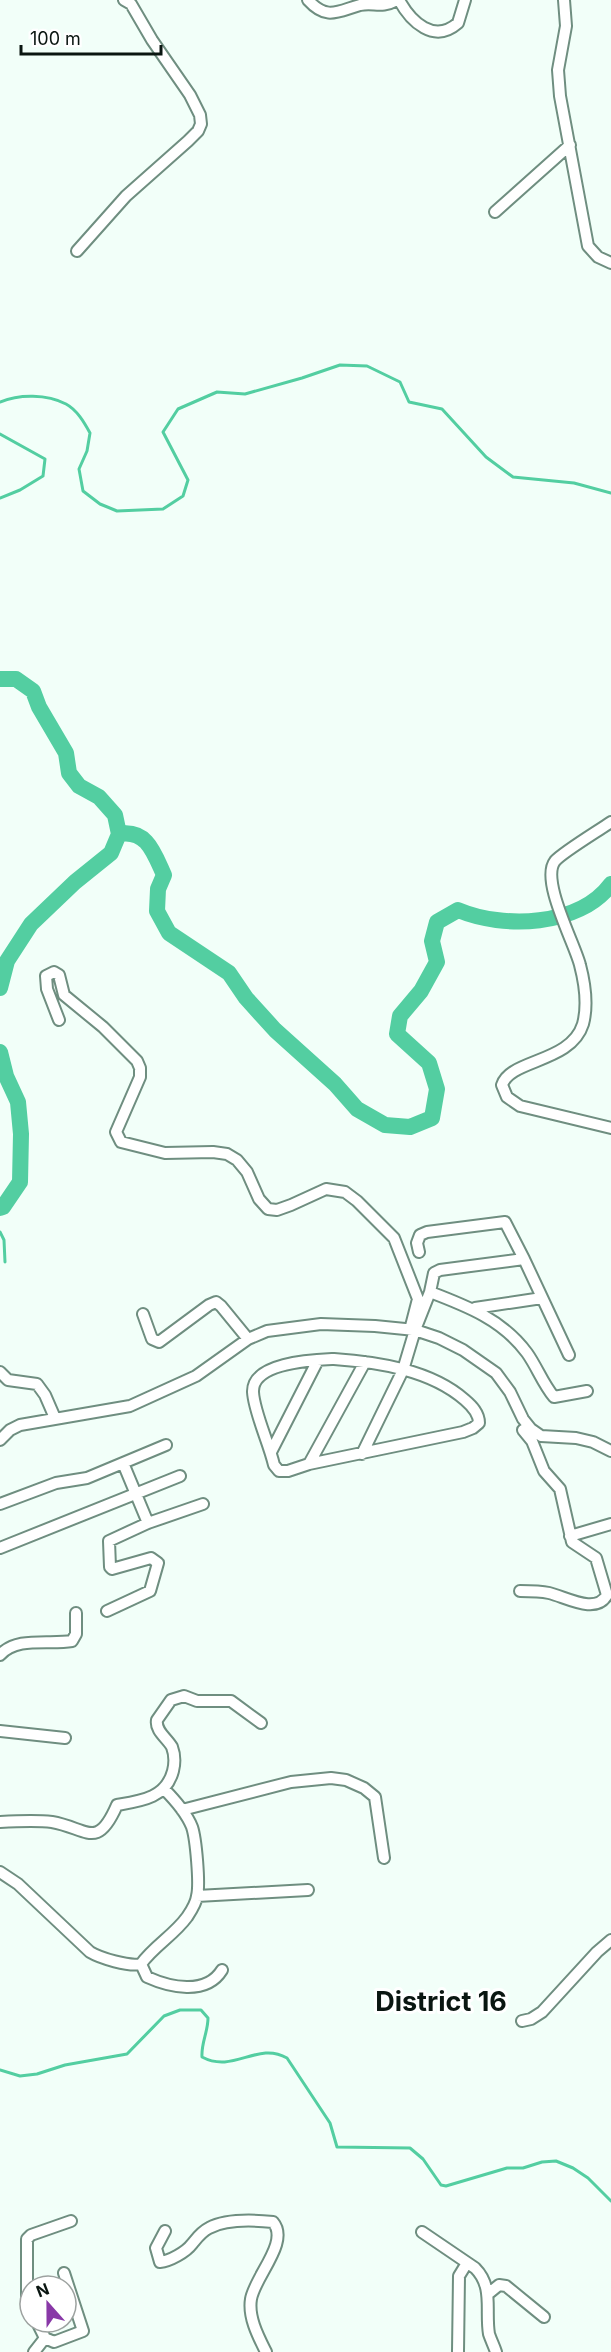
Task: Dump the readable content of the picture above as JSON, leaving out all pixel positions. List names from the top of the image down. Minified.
{"districts":["District 16"],"scale_bar":"100 m","north":"top"}
